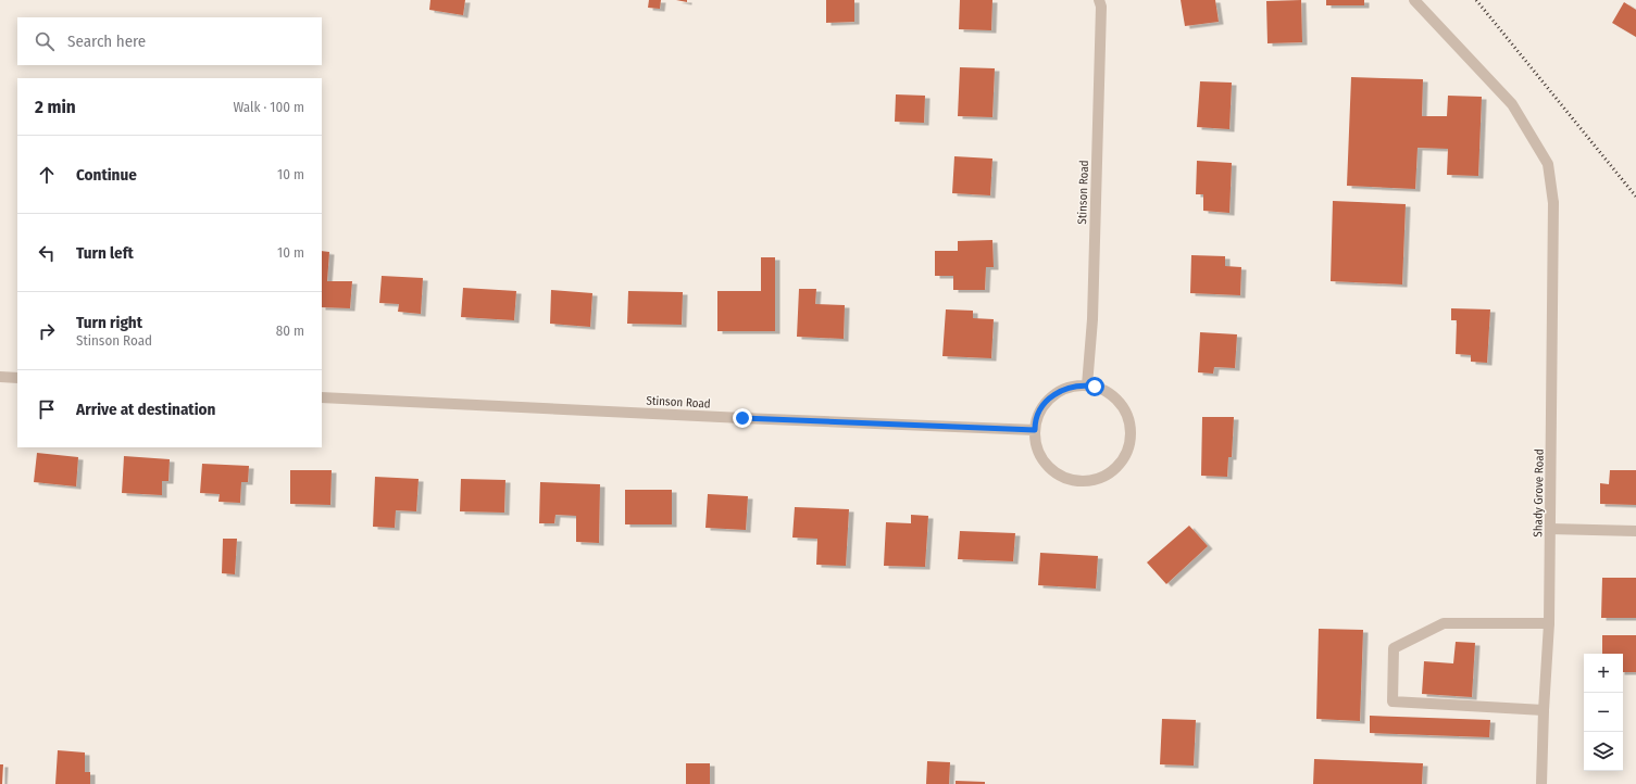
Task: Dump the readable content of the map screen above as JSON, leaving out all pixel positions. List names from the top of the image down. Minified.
{"streets":{"street":["Stinson Road","Shady Grove Road"]},"page":{"search":"Search here","heading":["2 min","Walk · 100 m"],"list":[["Continue","10 m"],["Turn left","10 m"],["Turn right","Stinson Road","80 m"],"Arrive at destination"],"map_buttons":["+","−"]}}
